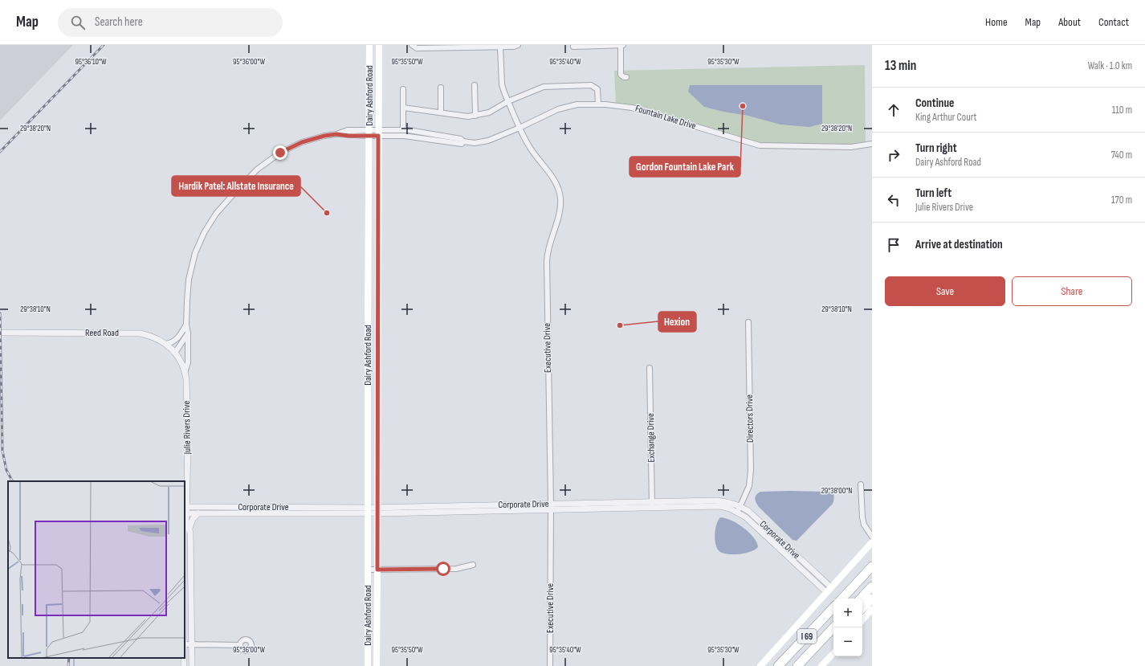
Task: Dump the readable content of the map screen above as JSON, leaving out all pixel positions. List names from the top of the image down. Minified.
{"streets":{"highway":["I 69"],"main road":["Dairy Ashford Road"],"street":["Fountain Lake Drive","Reed Road","Executive Drive","Directors Drive","Julie Rivers Drive","Exchange Drive","Corporate Drive"]},"crossings":[["Dairy Ashford Road","Fountain Lake Drive"],["Dairy Ashford Road","Julie Rivers Drive"],["Dairy Ashford Road","Corporate Drive"],["Fountain Lake Drive","Executive Drive"],["Fountain Lake Drive","Julie Rivers Drive"],["Reed Road","Julie Rivers Drive"],["Executive Drive","Corporate Drive"],["Directors Drive","Corporate Drive"],["Julie Rivers Drive","Corporate Drive"],["Exchange Drive","Corporate Drive"]],"places":["Gordon Fountain Lake Park","Hardik Patel: Allstate Insurance","Hexion"],"page":{"header":"Map","search":"Search here","nav":["Home","Map","About","Contact"],"heading":["13 min","Walk · 1.0 km"],"list":[["Continue","King Arthur Court","110 m"],["Turn right","Dairy Ashford Road","740 m"],["Turn left","Julie Rivers Drive","170 m"],"Arrive at destination"],"buttons":["Save","Share"],"map_buttons":["+","−"]},"coordinates":["95°36'10\"W","95°36'00\"W","95°35'50\"W","95°35'40\"W","95°35'30\"W","29°38'20\"N","29°38'10\"N","29°38'00\"N"]}
